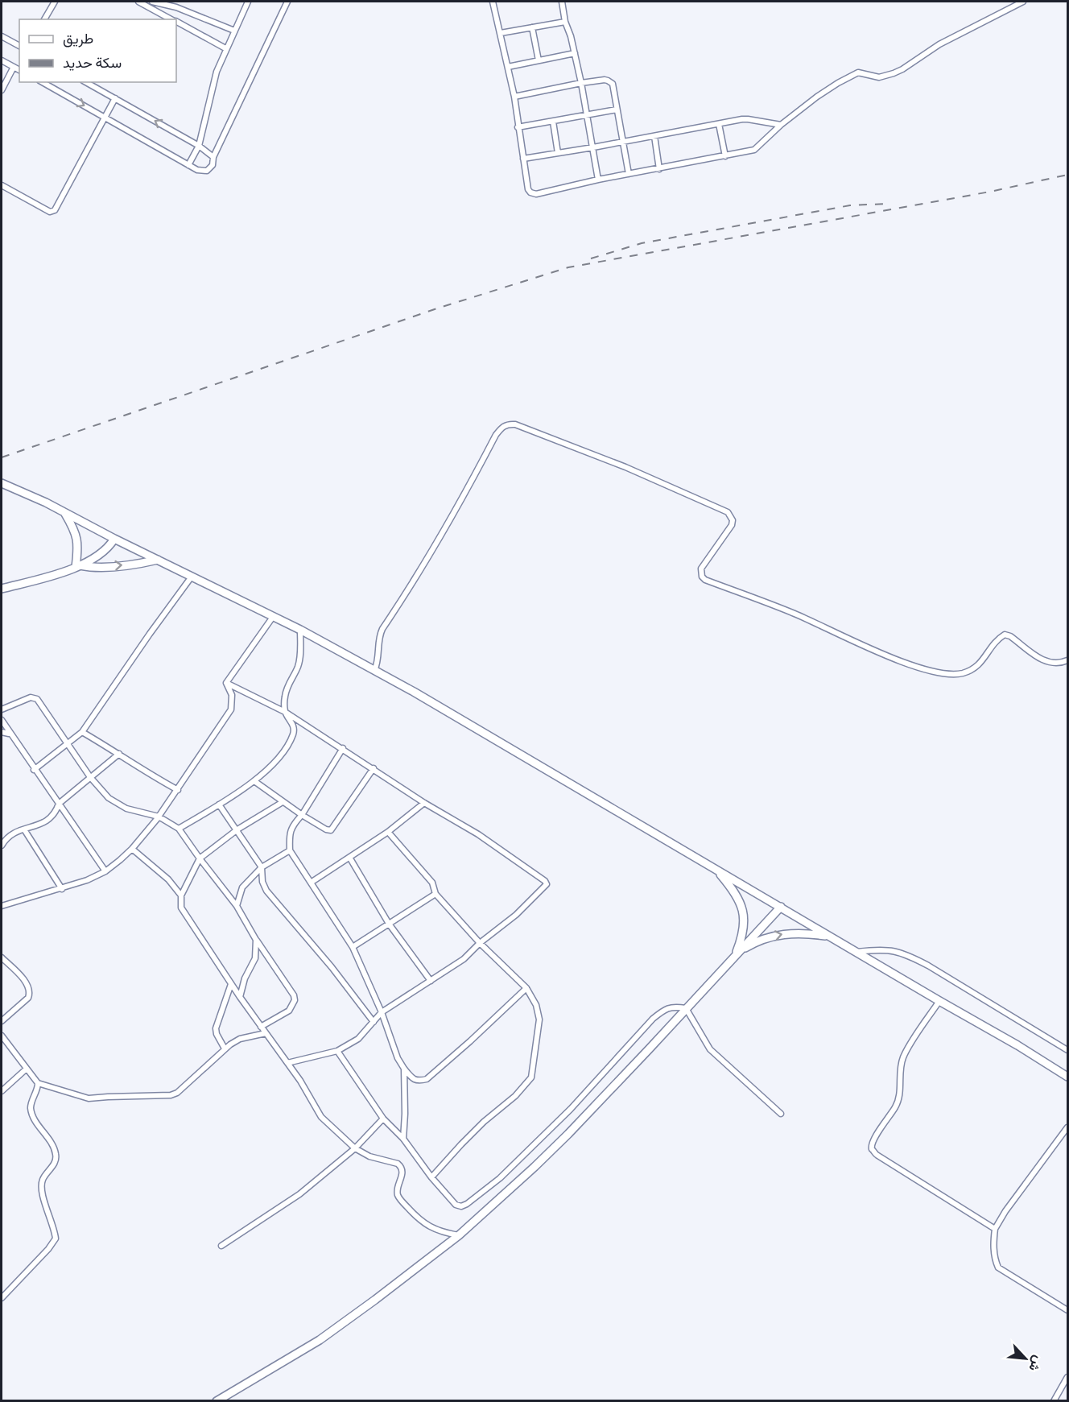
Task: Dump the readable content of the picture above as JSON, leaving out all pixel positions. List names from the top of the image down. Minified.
{"legend":["طريق","سكة حديد"],"north":"bottom right"}
